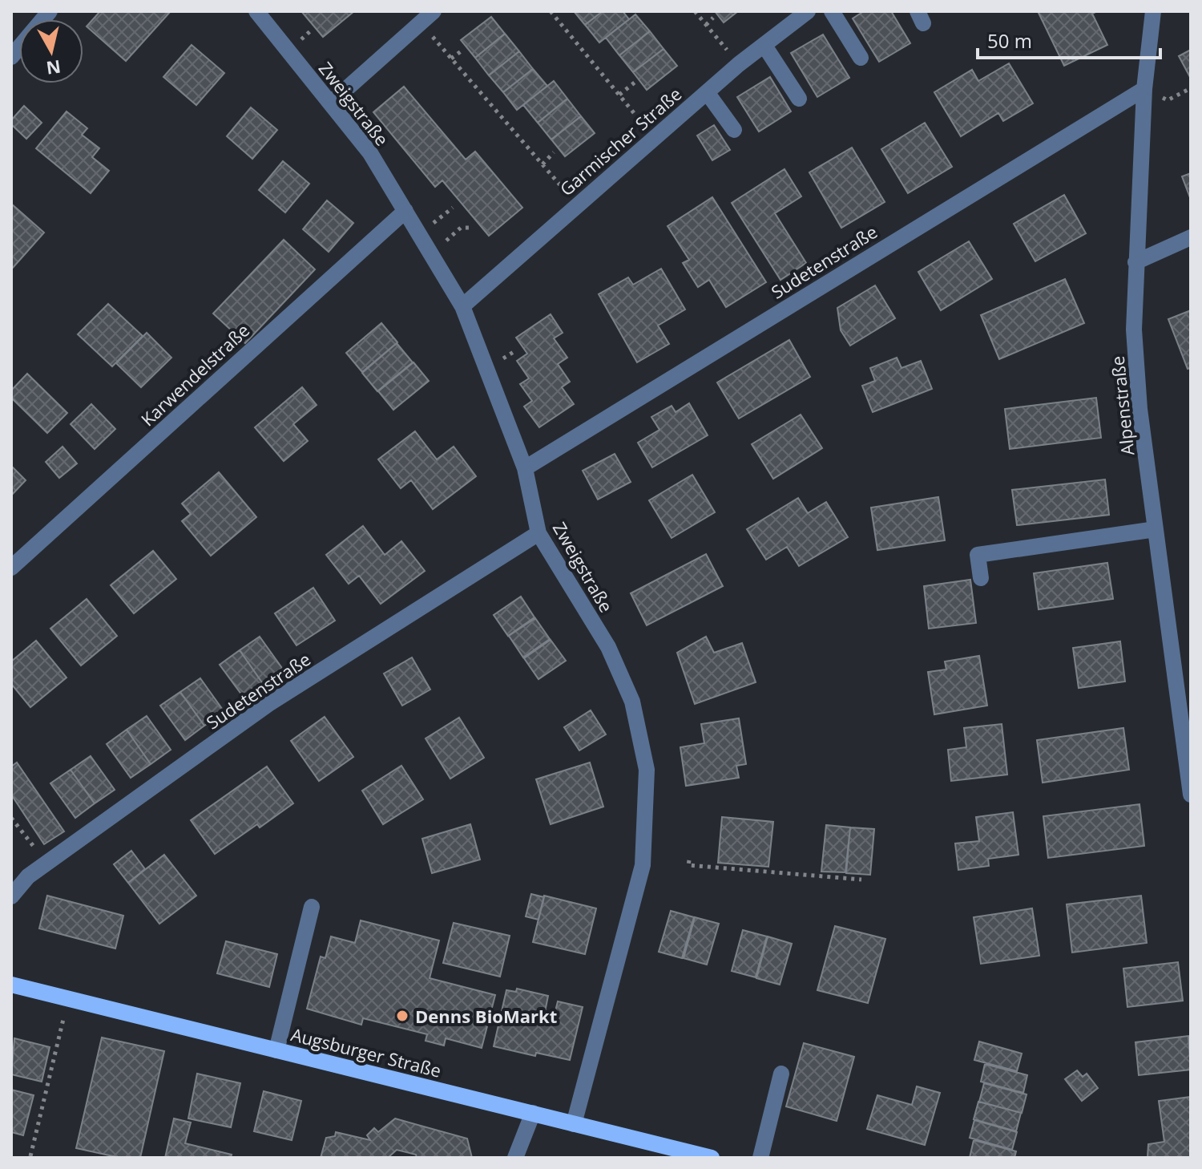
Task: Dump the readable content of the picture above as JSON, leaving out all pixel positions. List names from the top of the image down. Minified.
{"streets":{"main road":["Augsburger Straße"],"street":["Zweigstraße","Garmischer Straße","Sudetenstraße","Karwendelstraße","Alpenstraße"]},"crossings":[["Zweigstraße","Garmischer Straße"],["Zweigstraße","Sudetenstraße"],["Zweigstraße","Karwendelstraße"],["Zweigstraße","Augsburger Straße"],["Sudetenstraße","Alpenstraße"]],"places":["Denns BioMarkt"],"scale_bar":"50 m","north":"bottom"}
